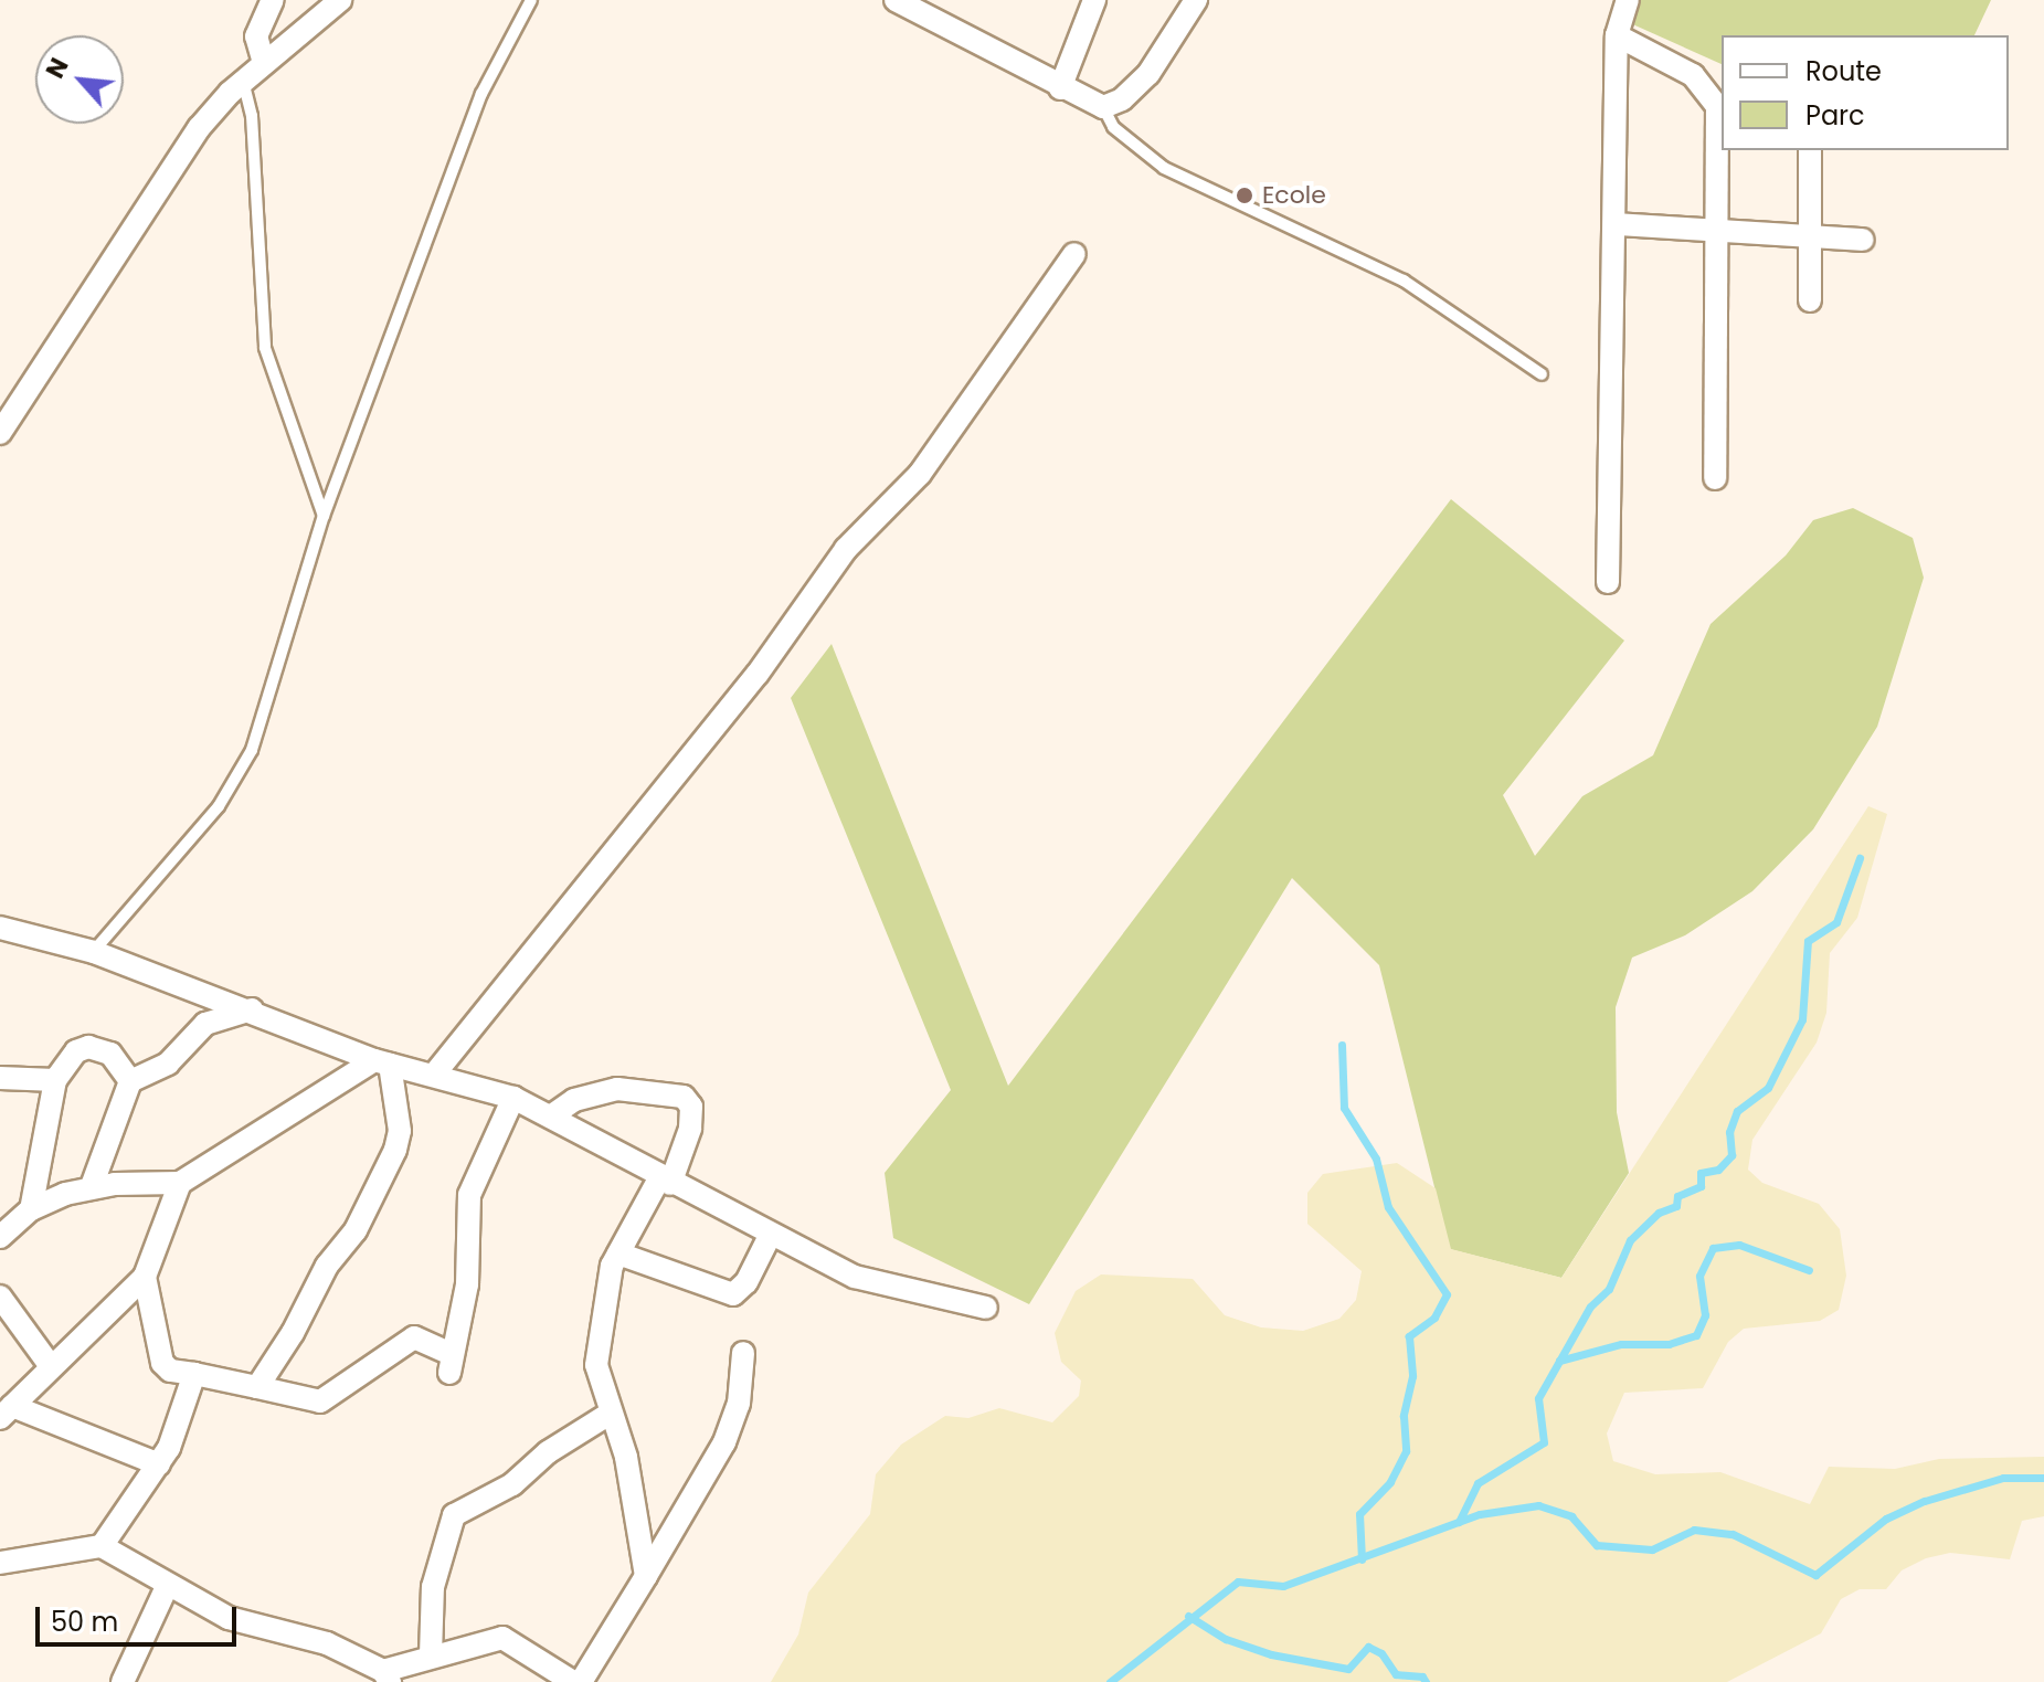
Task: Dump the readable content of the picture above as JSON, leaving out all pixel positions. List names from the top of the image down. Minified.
{"places":["Ecole"],"legend":["Route","Parc"],"scale_bar":"50 m","north":"top left"}
